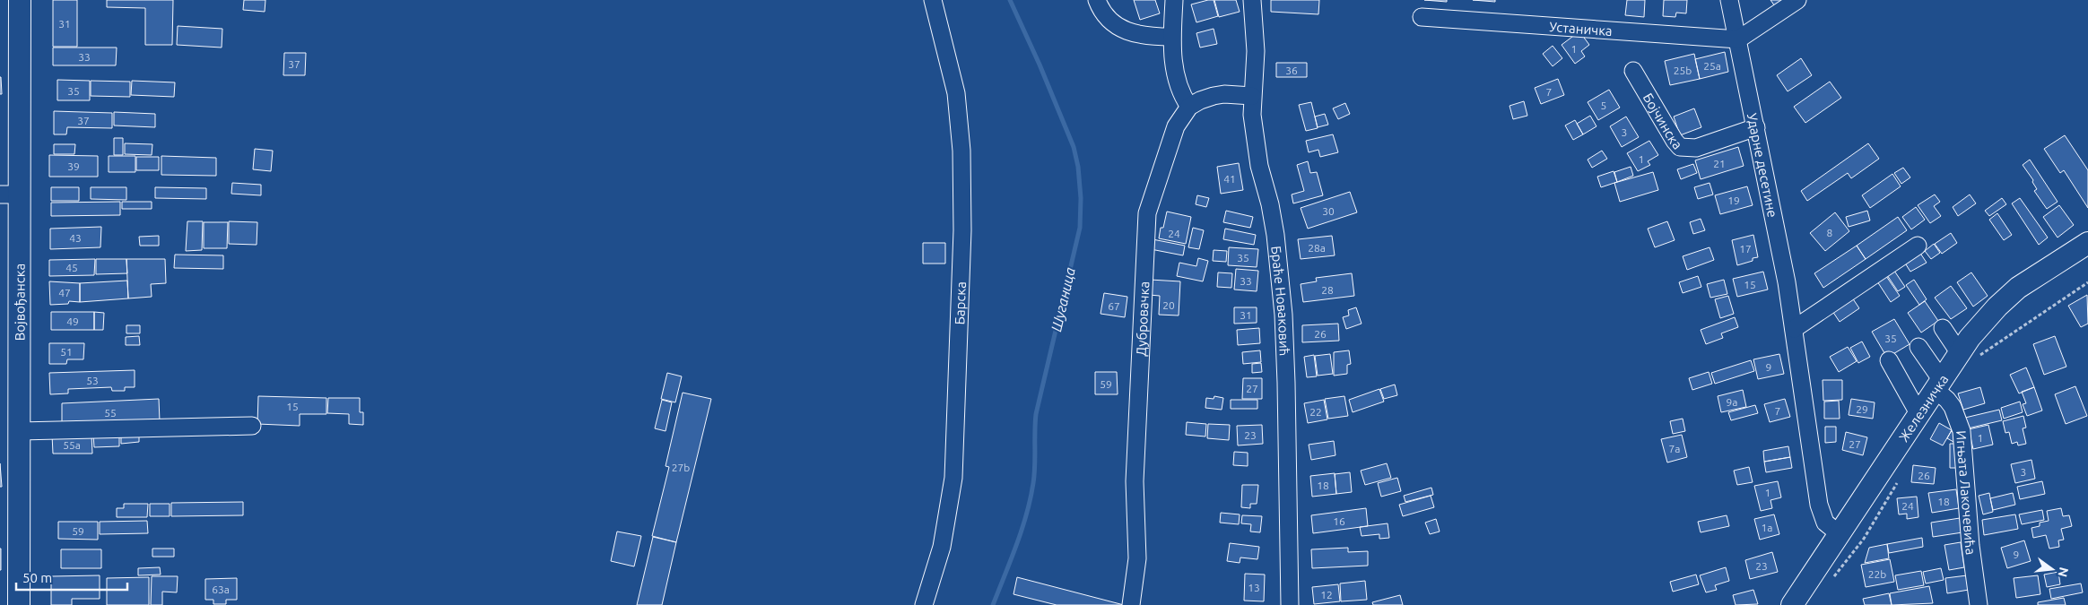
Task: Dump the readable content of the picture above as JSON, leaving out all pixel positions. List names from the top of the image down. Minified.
{"streets":{"main road":["Војвођанска","Железничка"],"street":["Устаничка","Бојчинска","Ударне десетине","Браће Новаковић","Барска","Дубровачка","Игњата Лакочевића"]},"crossings":[["Устаничка","Ударне десетине"],["Бојчинска","Ударне десетине"],["Ударне десетине","Железничка"],["Браће Новаковић","Дубровачка"],["Железничка","Игњата Лакочевића"]],"water":["Шуганица"],"house_numbers":["31","1","33","37","25a","36","25b","35","7","5","37","3","1","21","39","41","19","30","8","24","43","28a","17","35","45","33","15","28","47","20","67","31","49","26","35","51","9","53","59","27","9a","15","29","7","22","55","23","1","27","55a","7a","27b","3","26","18","1","18","24","16","1a","59","9","23","22b","13","63a","12"],"scale_bar":"50 m","north":"right"}
